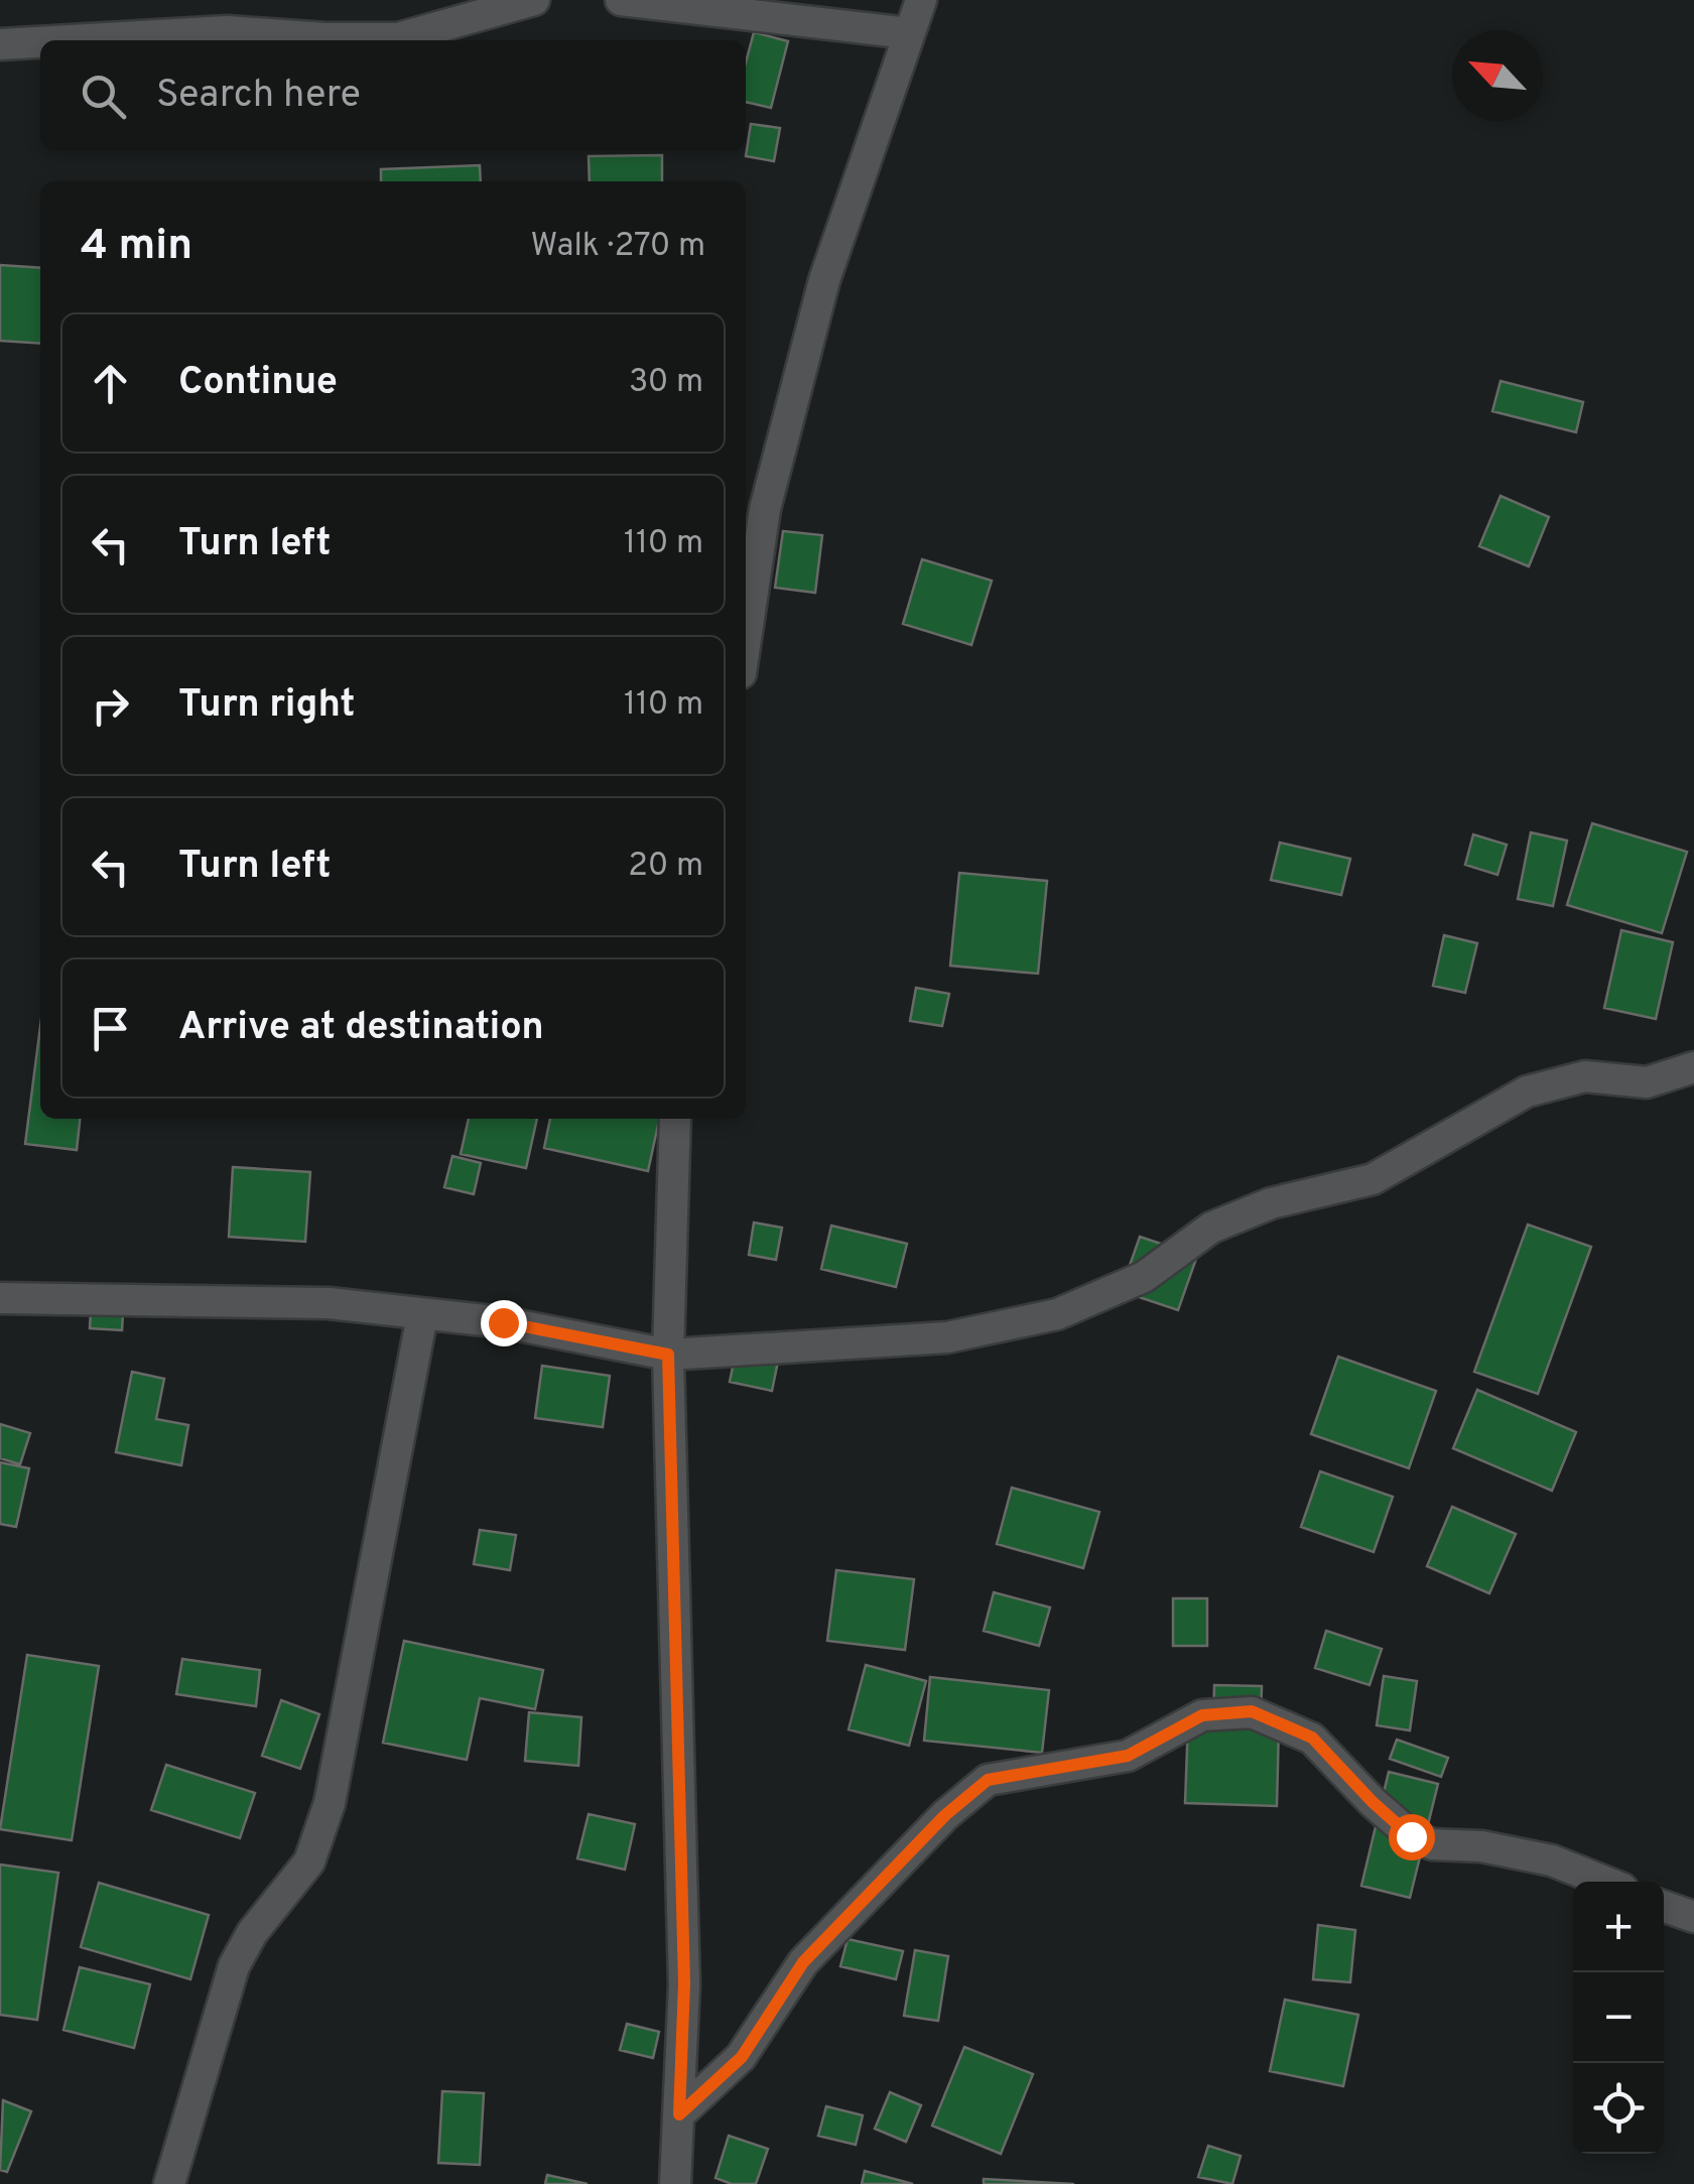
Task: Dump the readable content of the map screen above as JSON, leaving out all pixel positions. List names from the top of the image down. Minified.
{"north":"top left","page":{"search":"Search here","heading":["4 min","Walk · 270 m"],"list":[["Continue","30 m"],["Turn left","110 m"],["Turn right","110 m"],["Turn left","20 m"],"Arrive at destination"],"map_buttons":["+","−"]}}
